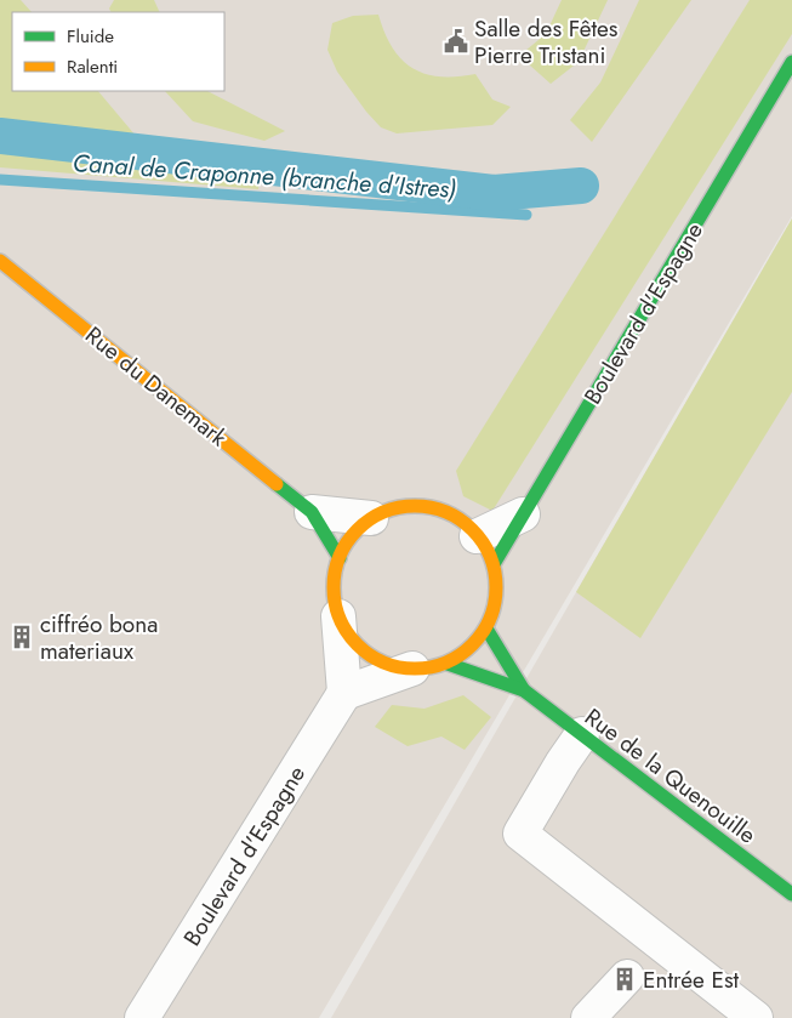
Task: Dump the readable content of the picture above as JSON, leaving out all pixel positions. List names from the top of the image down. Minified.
{"streets":{"street":["Boulevard d'Espagne","Rue du Danemark","Rue de la Quenouille"]},"crossings":[["Rue du Danemark","Rue de la Quenouille"]],"water":["Canal de Craponne (branche d'Istres)"],"places":{"public building":["Salle des Fêtes Pierre Tristani"],"building":["ciffréo bona materiaux","Entrée Est"]},"legend":["Fluide","Ralenti"]}
